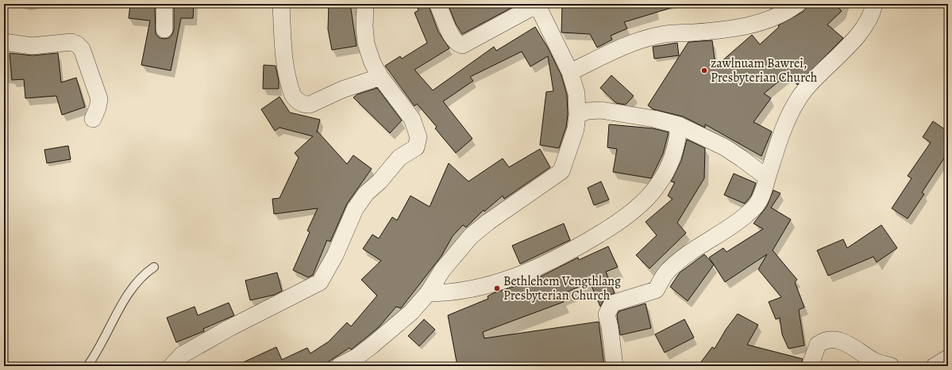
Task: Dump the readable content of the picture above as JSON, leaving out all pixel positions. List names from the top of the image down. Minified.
{"places":["zawlnuam Bawrei, Presbyterian Church","Bethlehem Vengthlang Presbyterian Church"]}
